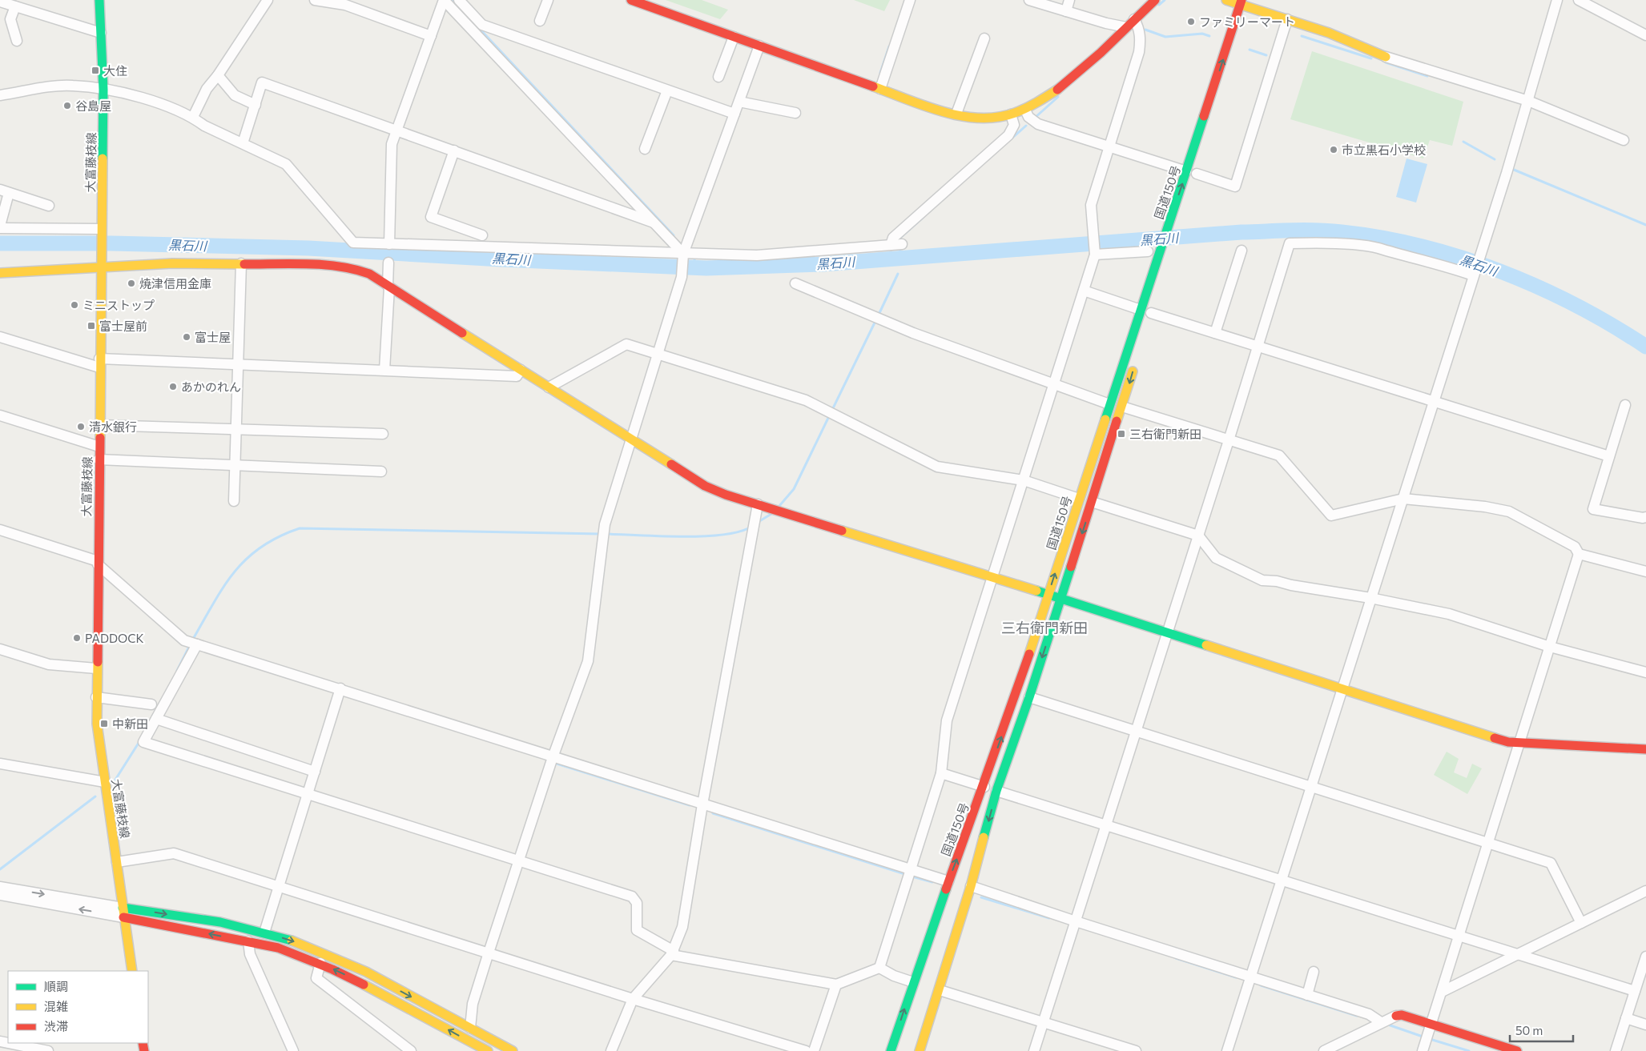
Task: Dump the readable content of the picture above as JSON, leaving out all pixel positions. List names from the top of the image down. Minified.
{"streets":{"main road":["大富藤枝線","国道150号"]},"districts":["三右衛門新田"],"water":["黒石川"],"places":{"other":["ファミリーマート","谷島屋","市立黒石小学校","焼津信用金庫","ミニストップ","富士屋","あかのれん","清水銀行","PADDOCK"],"transit":["大住","富士屋前","三右衛門新田","中新田"]},"legend":["順調","混雑","渋滞"],"scale_bar":"50 m"}
